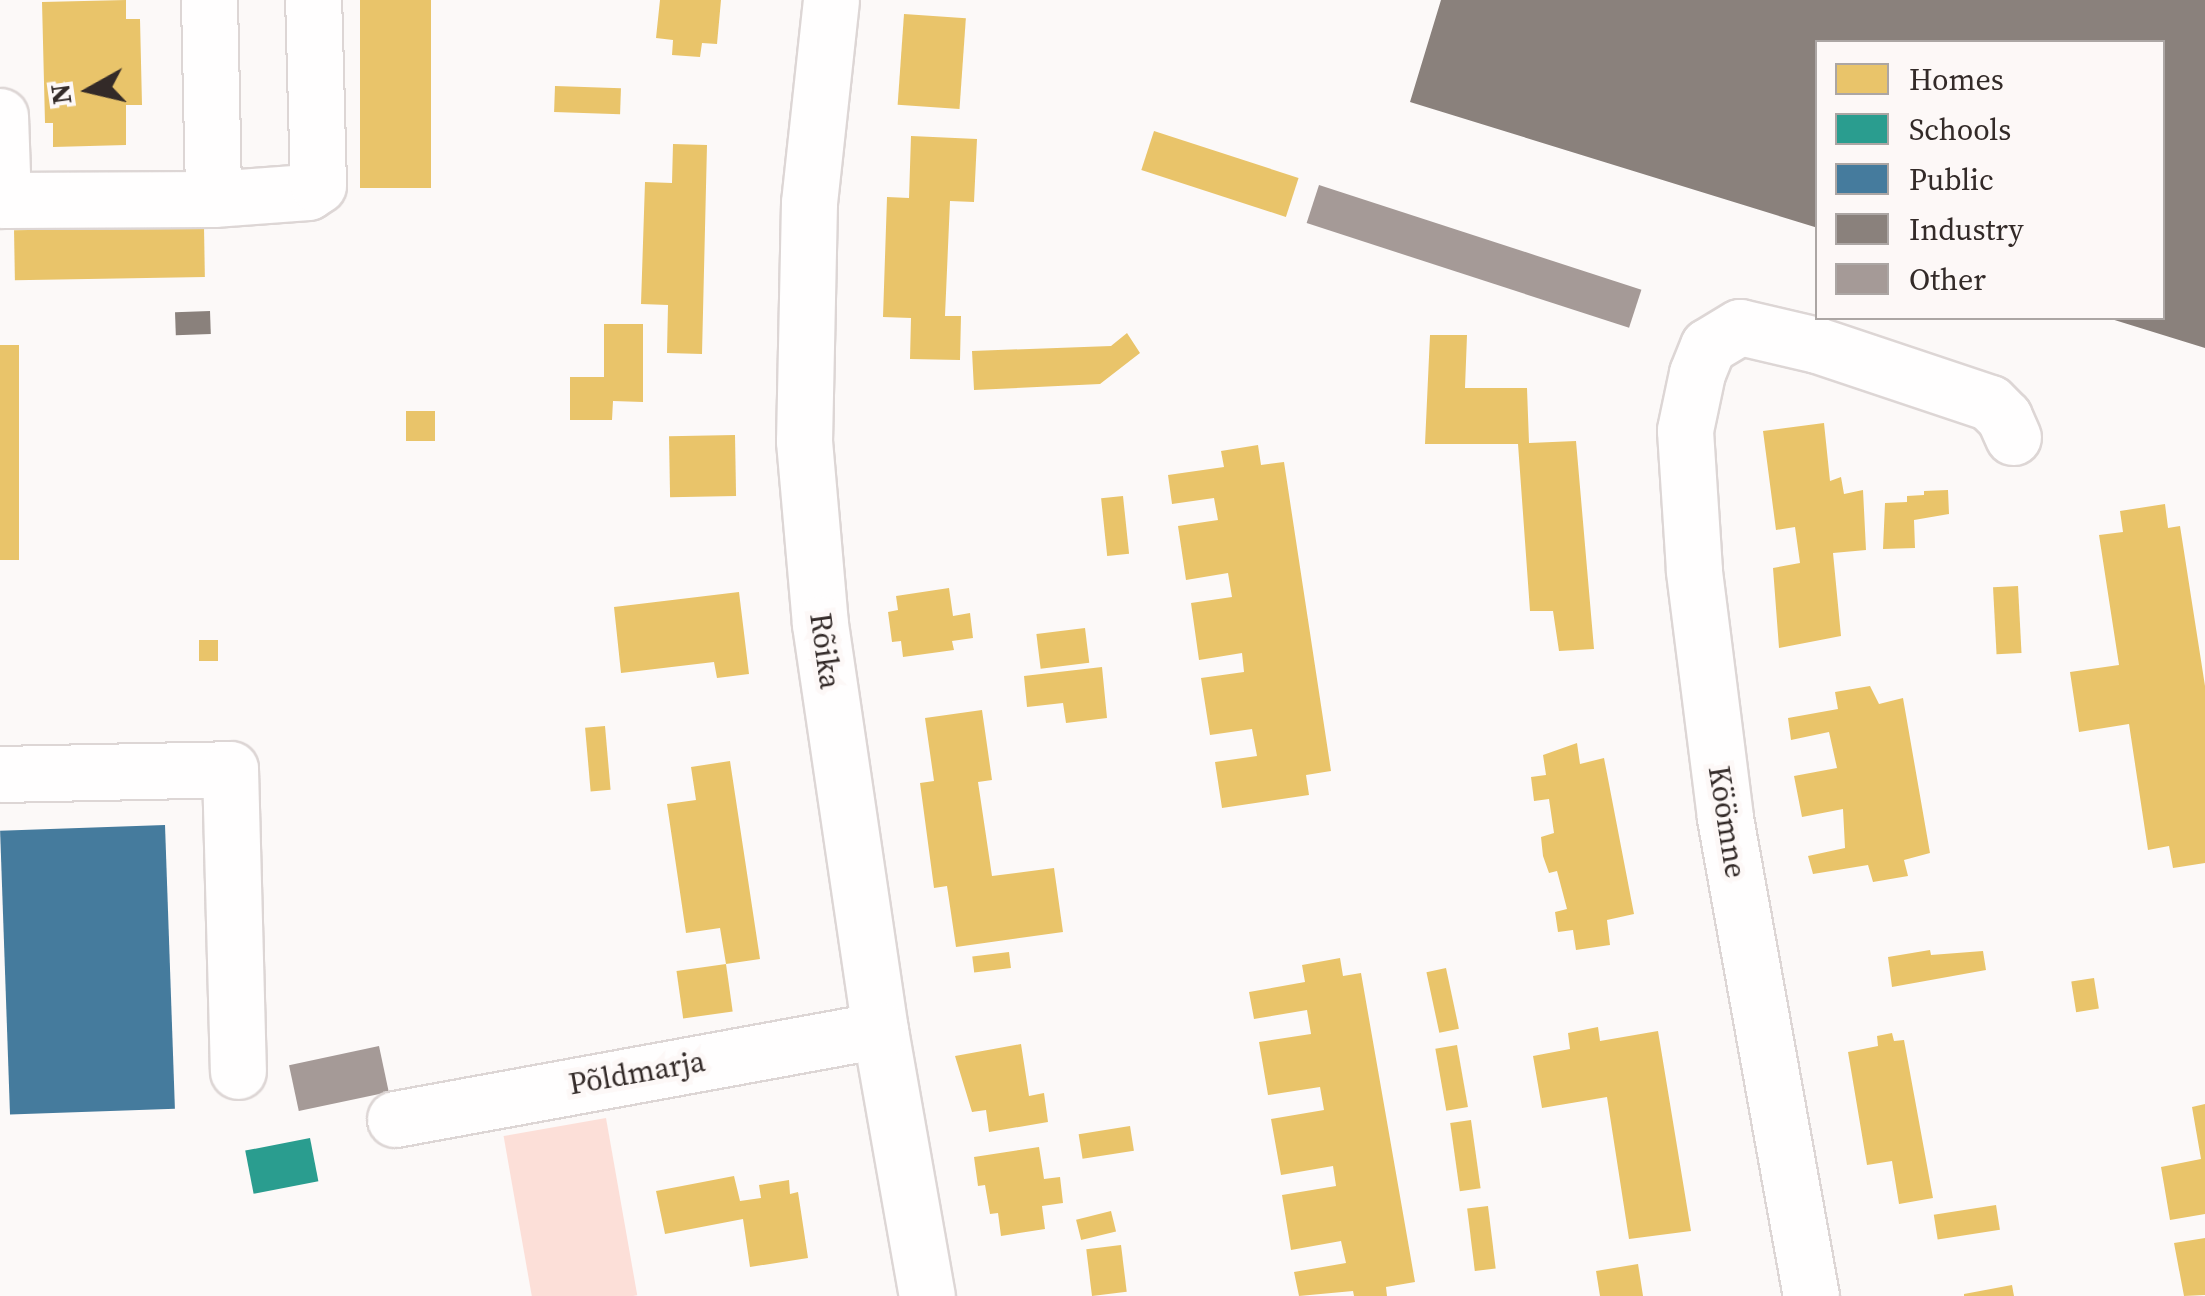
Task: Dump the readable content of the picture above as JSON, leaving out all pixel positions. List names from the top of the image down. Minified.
{"streets":{"street":["Rõika","Köömne","Põldmarja"]},"crossings":[["Rõika","Põldmarja"]],"legend":["Homes","Schools","Public","Industry","Other"],"north":"left"}
